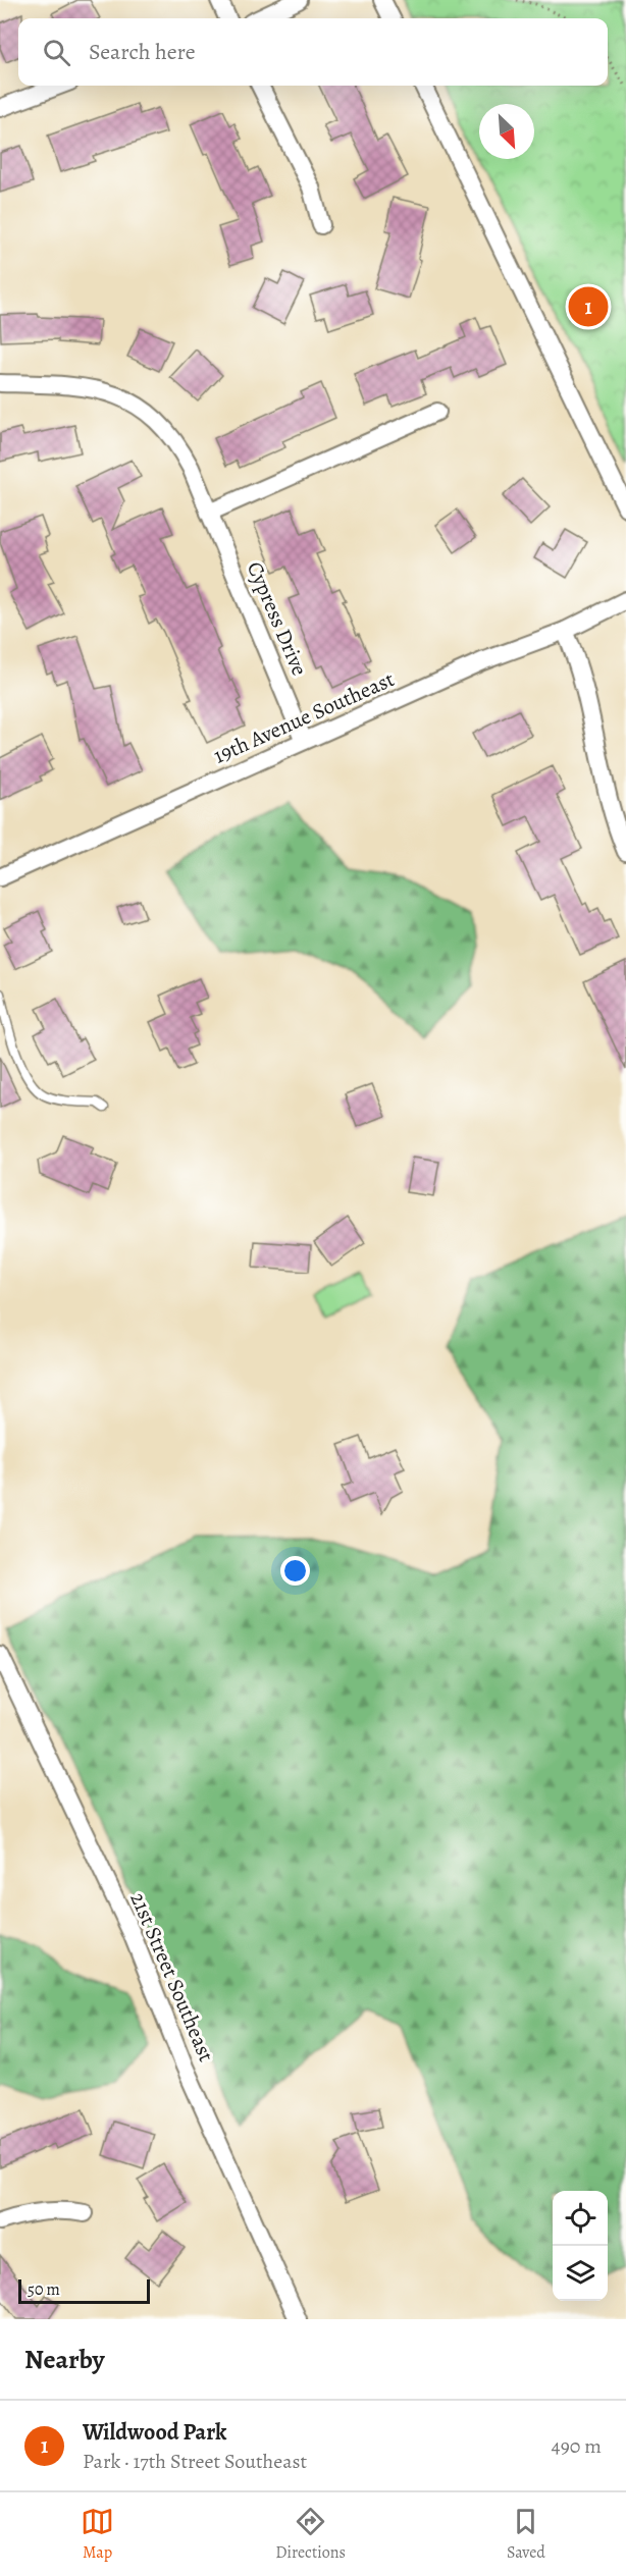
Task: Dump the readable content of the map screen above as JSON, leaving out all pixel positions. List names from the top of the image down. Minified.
{"streets":{"street":["Cypress Drive","19th Avenue Southeast","21st Street Southeast"]},"crossings":[["Cypress Drive","19th Avenue Southeast"]],"scale_bar":"50 m","north":"bottom right","page":{"search":"Search here","pins":"1","scale":"50 m","heading":"Nearby","list":[{"mark":"1","name":"Wildwood Park","note":"Park · 17th Street Southeast","value":"490 m"}],"nav":["Map","Directions","Saved"]}}
